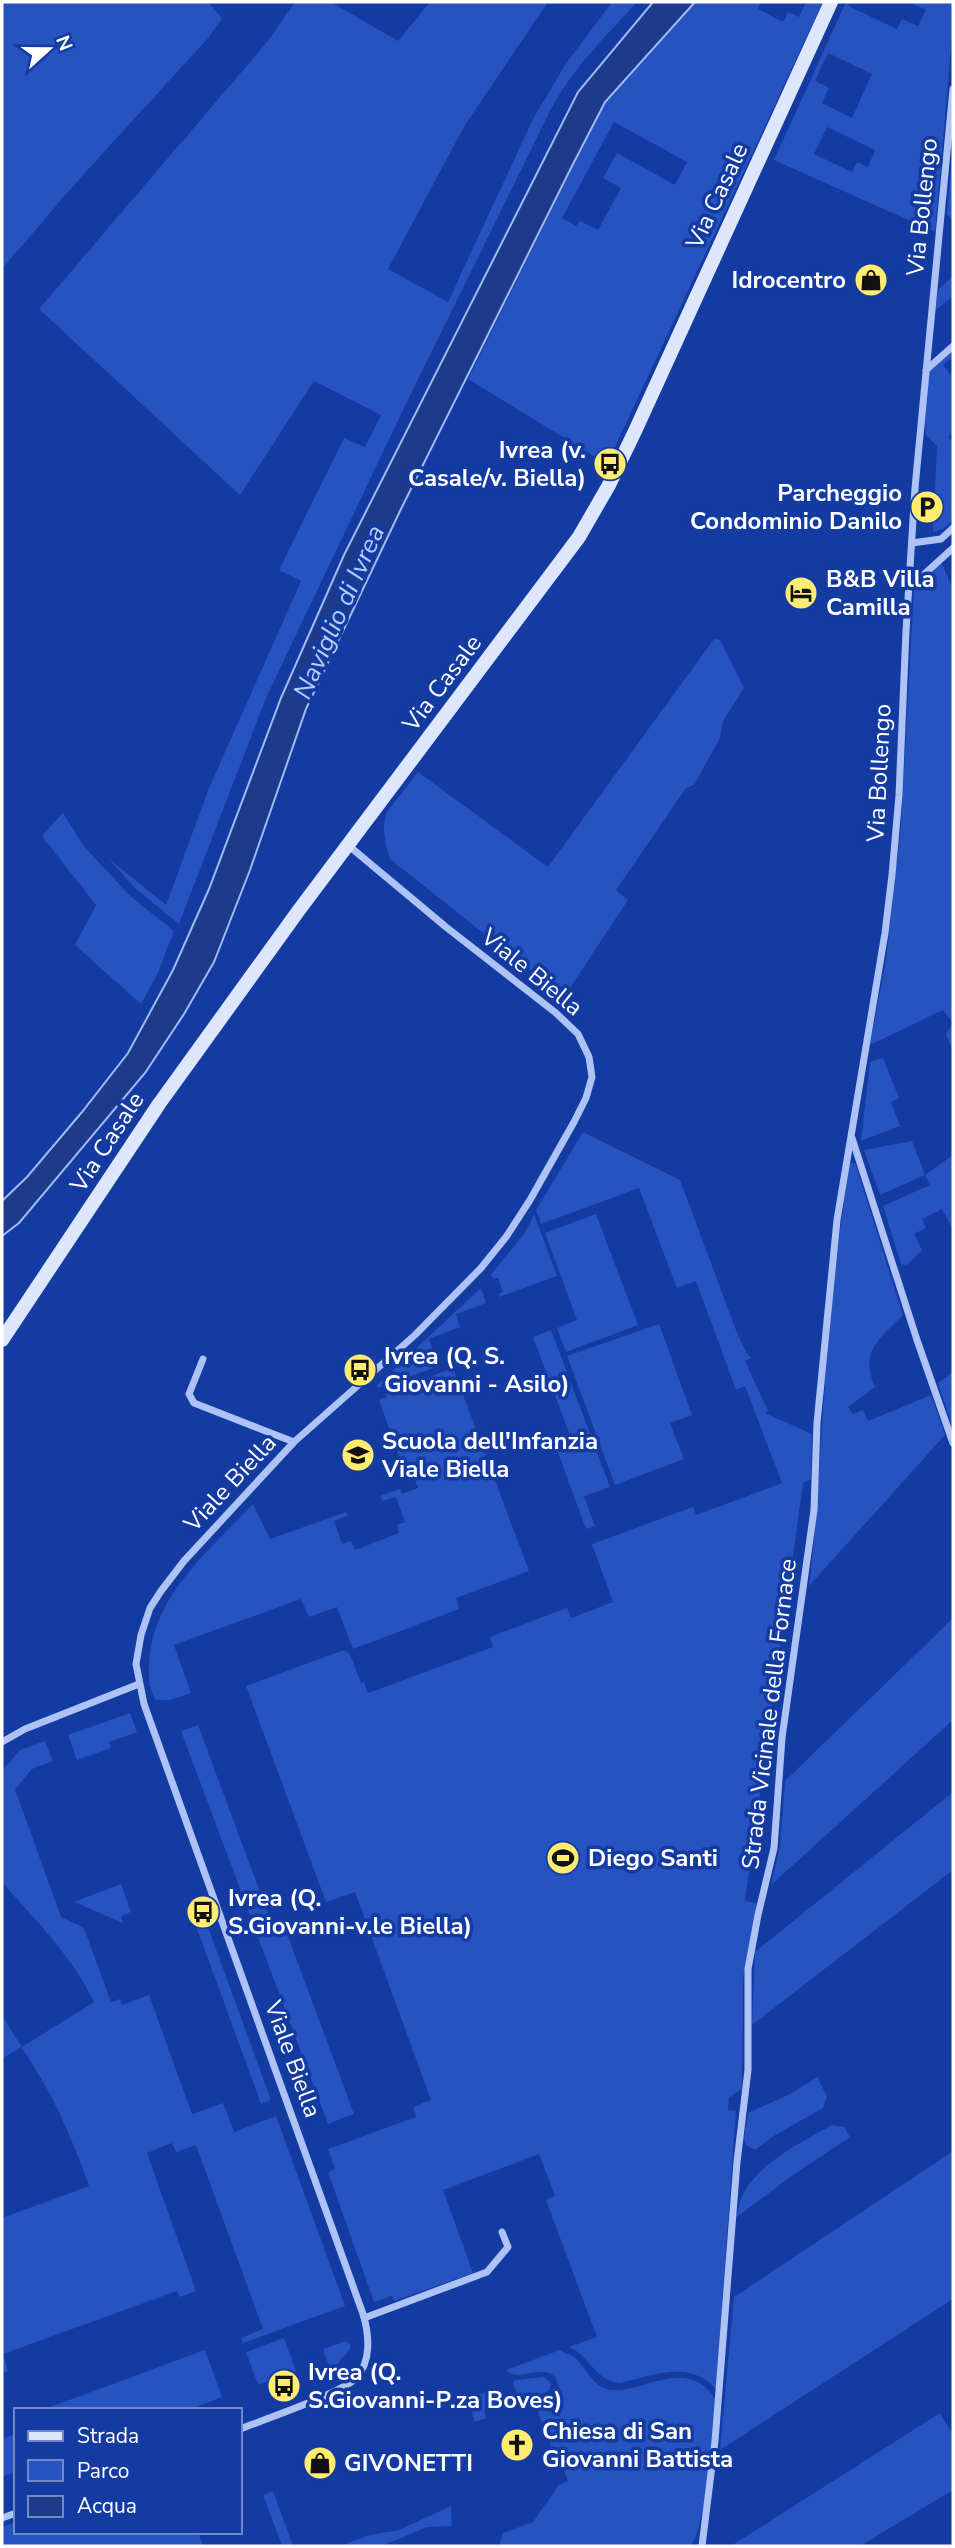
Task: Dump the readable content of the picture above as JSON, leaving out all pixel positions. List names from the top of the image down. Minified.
{"streets":{"main road":["Via Casale"],"street":["Via Bollengo","Viale Biella","Strada Vicinale della Fornace"]},"crossings":[["Via Casale","Viale Biella"],["Via Bollengo","Strada Vicinale della Fornace"]],"water":["Naviglio di Ivrea"],"places":{"shop":["Idrocentro","GIVONETTI"],"bus stop":["Ivrea (v. Casale/v. Biella)","Ivrea (Q. S. Giovanni - Asilo)","Ivrea (Q. S.Giovanni-v.le Biella)","Ivrea (Q. S.Giovanni-P.za Boves)"],"parking":["Parcheggio Condominio Danilo"],"hotel":["B&B Villa Camilla"],"school or university":["Scuola dell'Infanzia Viale Biella"],"sports":["Diego Santi"],"church":["Chiesa di San Giovanni Battista"]},"legend":["Strada","Parco","Acqua"],"north":"right"}
